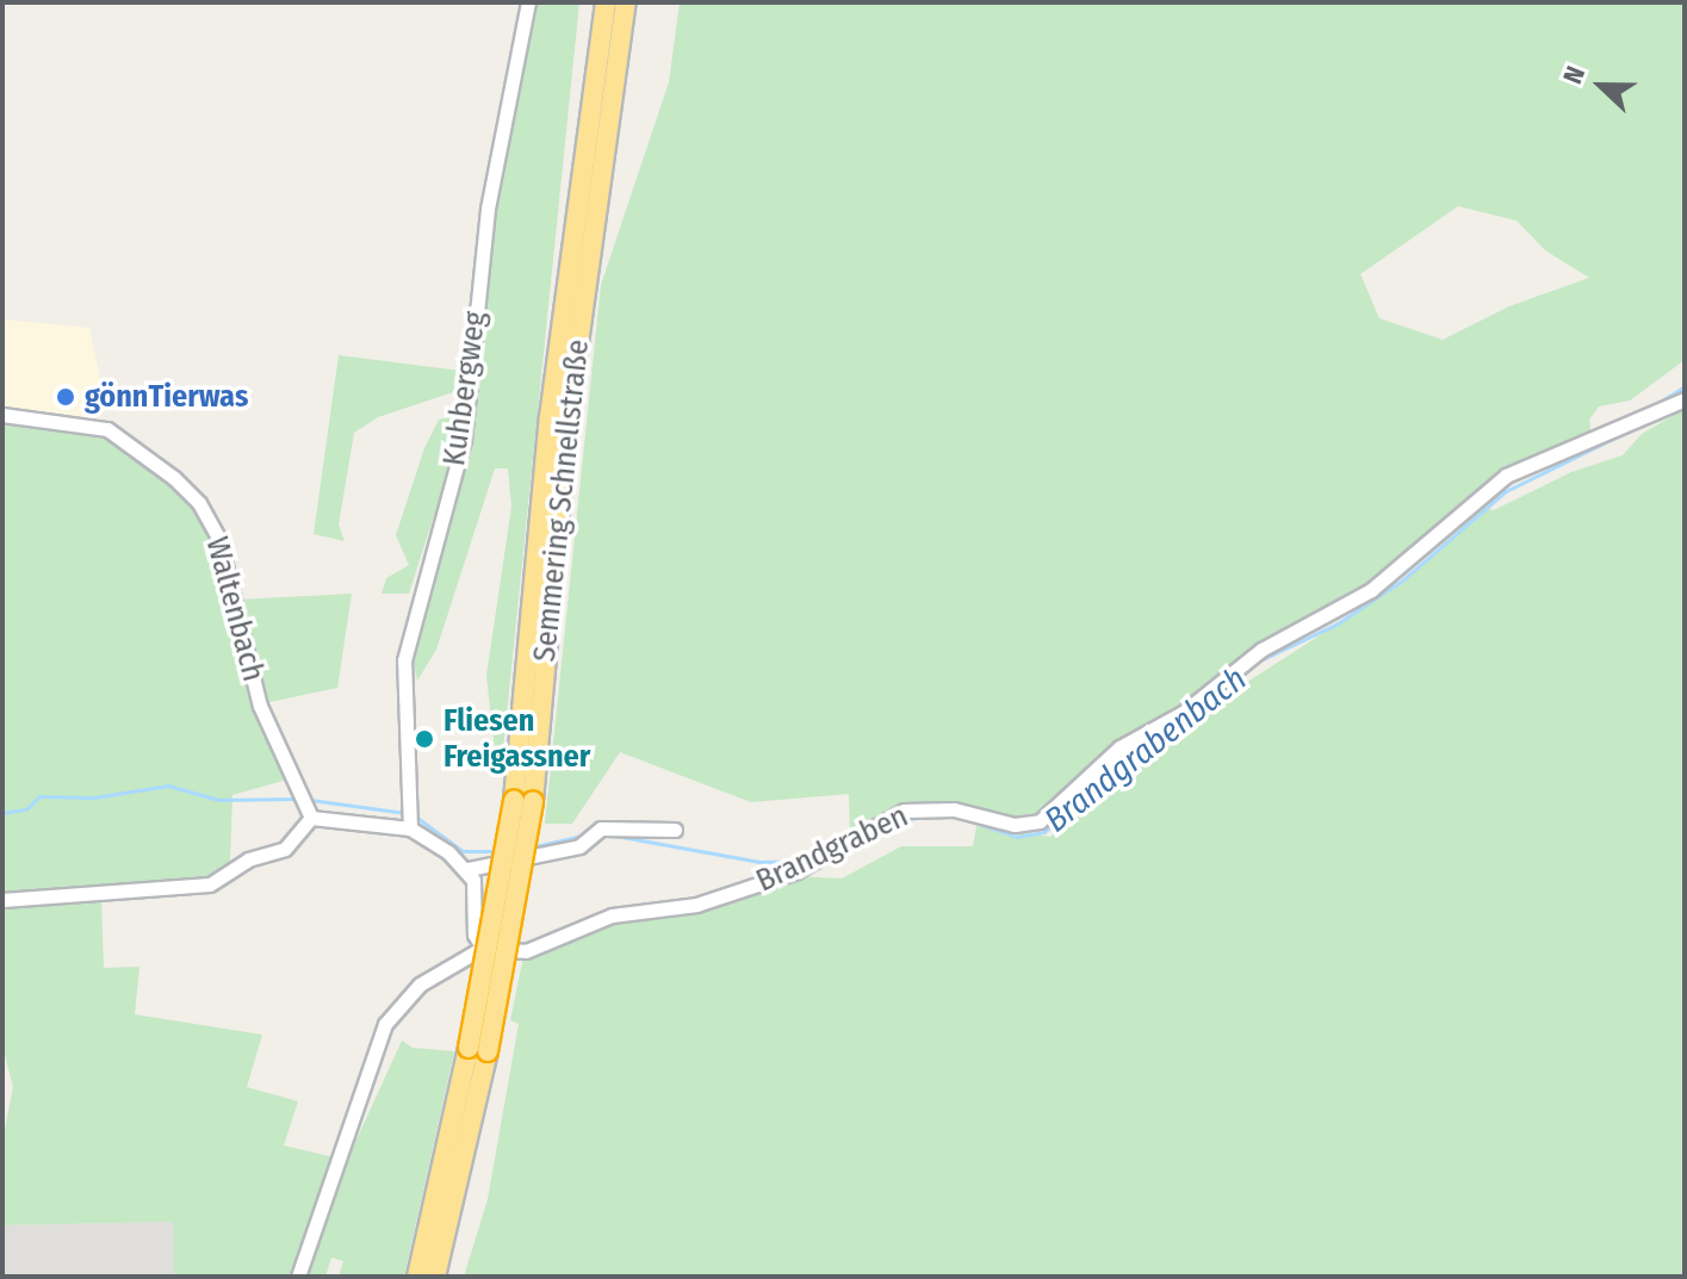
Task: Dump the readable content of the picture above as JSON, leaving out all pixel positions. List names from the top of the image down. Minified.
{"streets":{"highway":["Semmering Schnellstraße"],"street":["Kuhbergweg","Waltenbach","Brandgraben"]},"water":["Brandgrabenbach"],"places":["gönnTierwas","Fliesen Freigassner"],"north":"left"}
